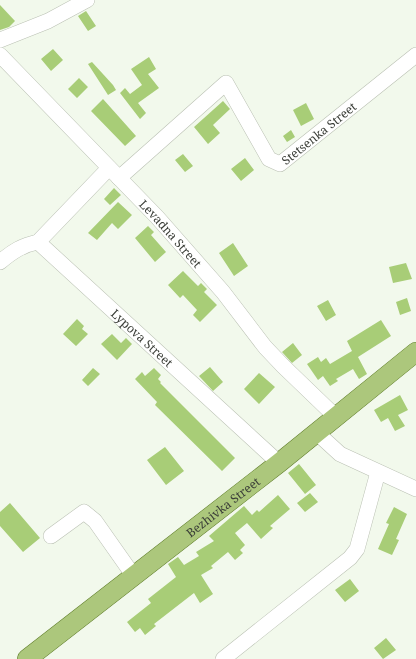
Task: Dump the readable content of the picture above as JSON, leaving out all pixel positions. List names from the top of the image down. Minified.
{"streets":{"main road":["Bezhivka Street"],"street":["Stetsenka Street","Levadna Street","Lypova Street"]},"crossings":[["Stetsenka Street","Levadna Street"],["Levadna Street","Bezhivka Street"],["Lypova Street","Bezhivka Street"]]}
